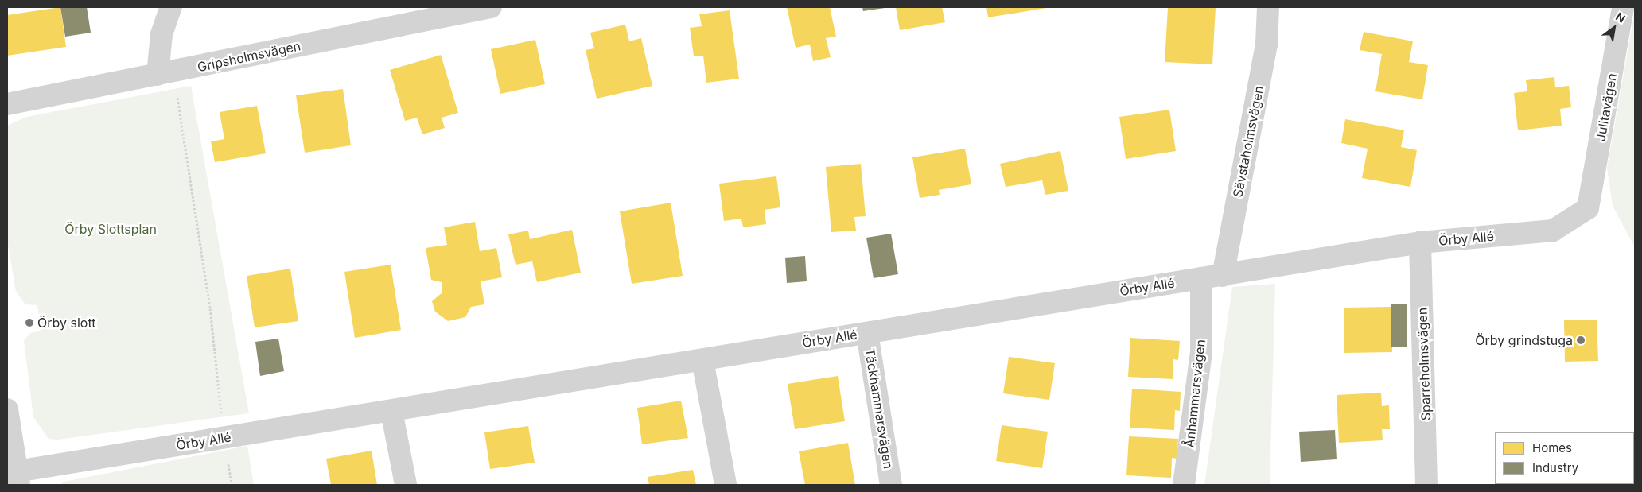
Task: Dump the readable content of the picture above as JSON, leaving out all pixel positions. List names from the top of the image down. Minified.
{"streets":{"street":["Gripsholmsvägen","Julitavägen","Sävstaholmsvägen","Örby Allé","Sparreholmsvägen","Ånhammarsvägen","Täckhammarsvägen"]},"crossings":[["Julitavägen","Örby Allé"],["Sävstaholmsvägen","Örby Allé"],["Sävstaholmsvägen","Ånhammarsvägen"],["Örby Allé","Sparreholmsvägen"],["Örby Allé","Ånhammarsvägen"],["Örby Allé","Täckhammarsvägen"]],"parks":["Örby Slottsplan"],"places":["Örby slott","Örby grindstuga"],"legend":["Homes","Industry"],"north":"top right"}
